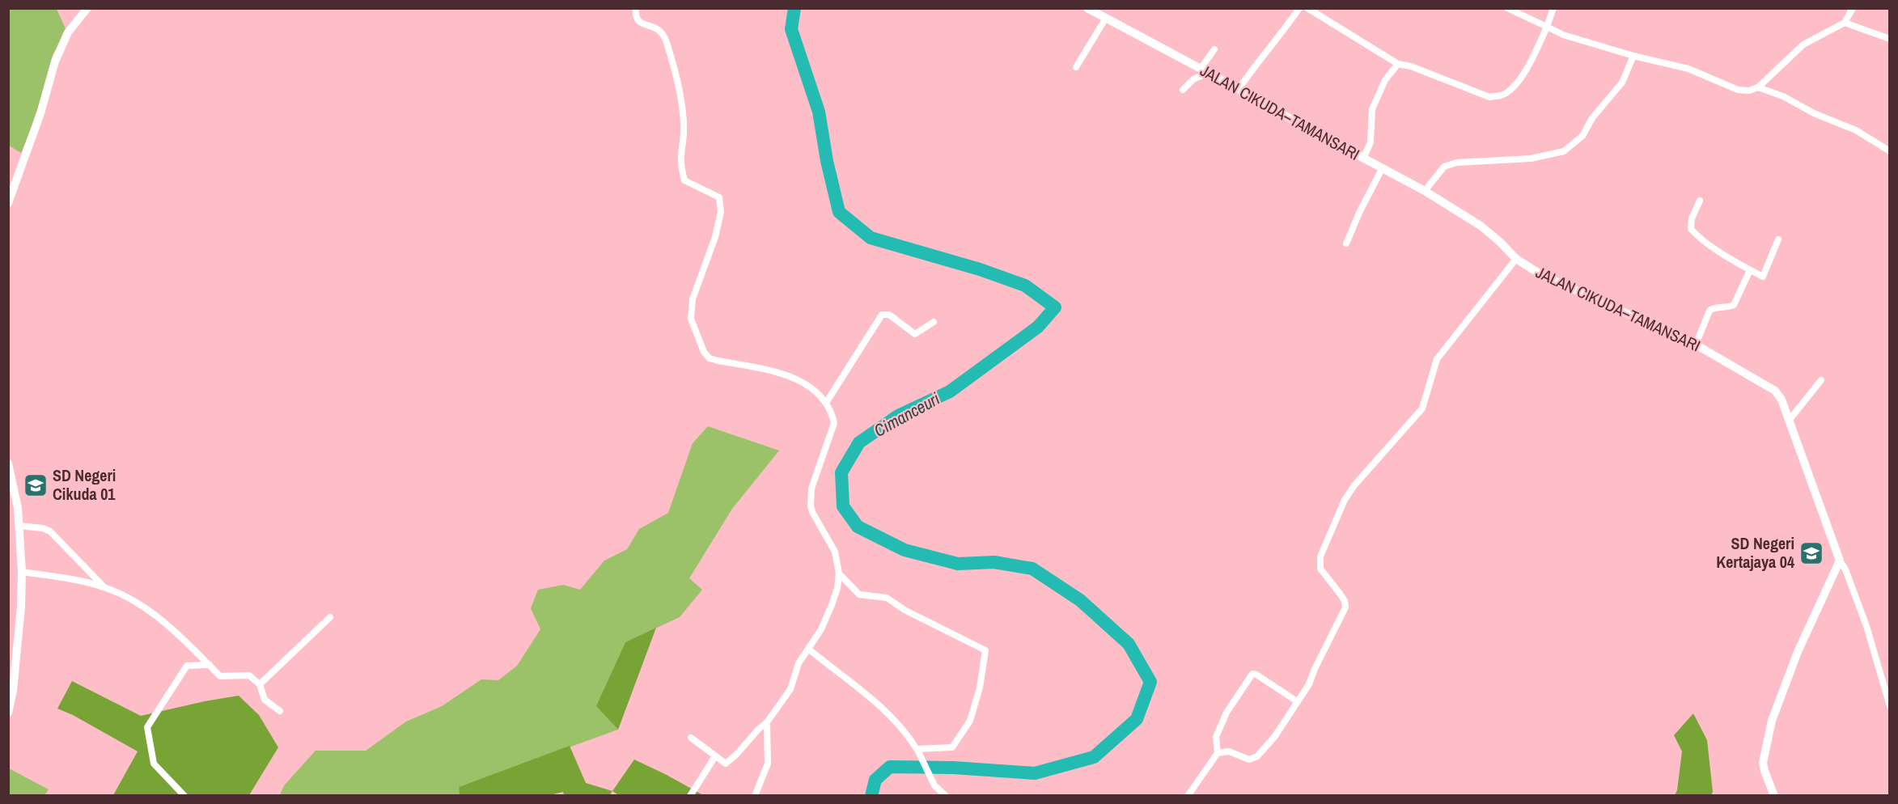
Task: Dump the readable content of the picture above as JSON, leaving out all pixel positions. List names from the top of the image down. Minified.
{"streets":{"street":["JALAN CIKUDA–TAMANSARI"]},"water":["Cimanceuri"],"places":{"school or university":["SD Negeri Cikuda 01","SD Negeri Kertajaya 04"]}}
